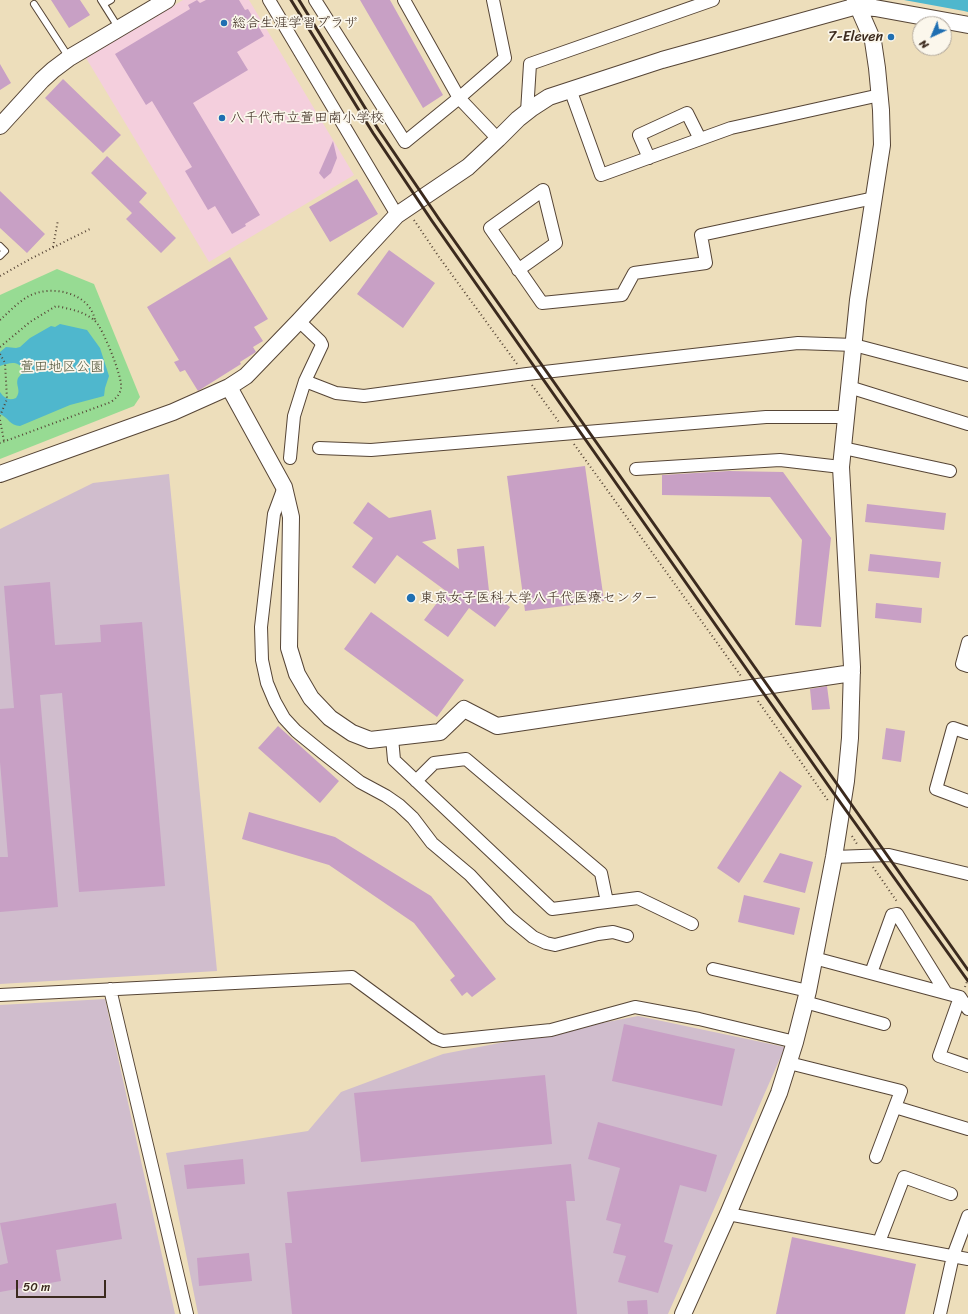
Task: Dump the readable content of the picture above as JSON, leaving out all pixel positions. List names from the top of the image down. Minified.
{"parks":["萱田地区公園"],"places":["総合生涯学習プラザ","7-Eleven","八千代市立萱田南小学校","東京女子医科大学八千代医療センター"],"scale_bar":"50 m","north":"bottom left"}
